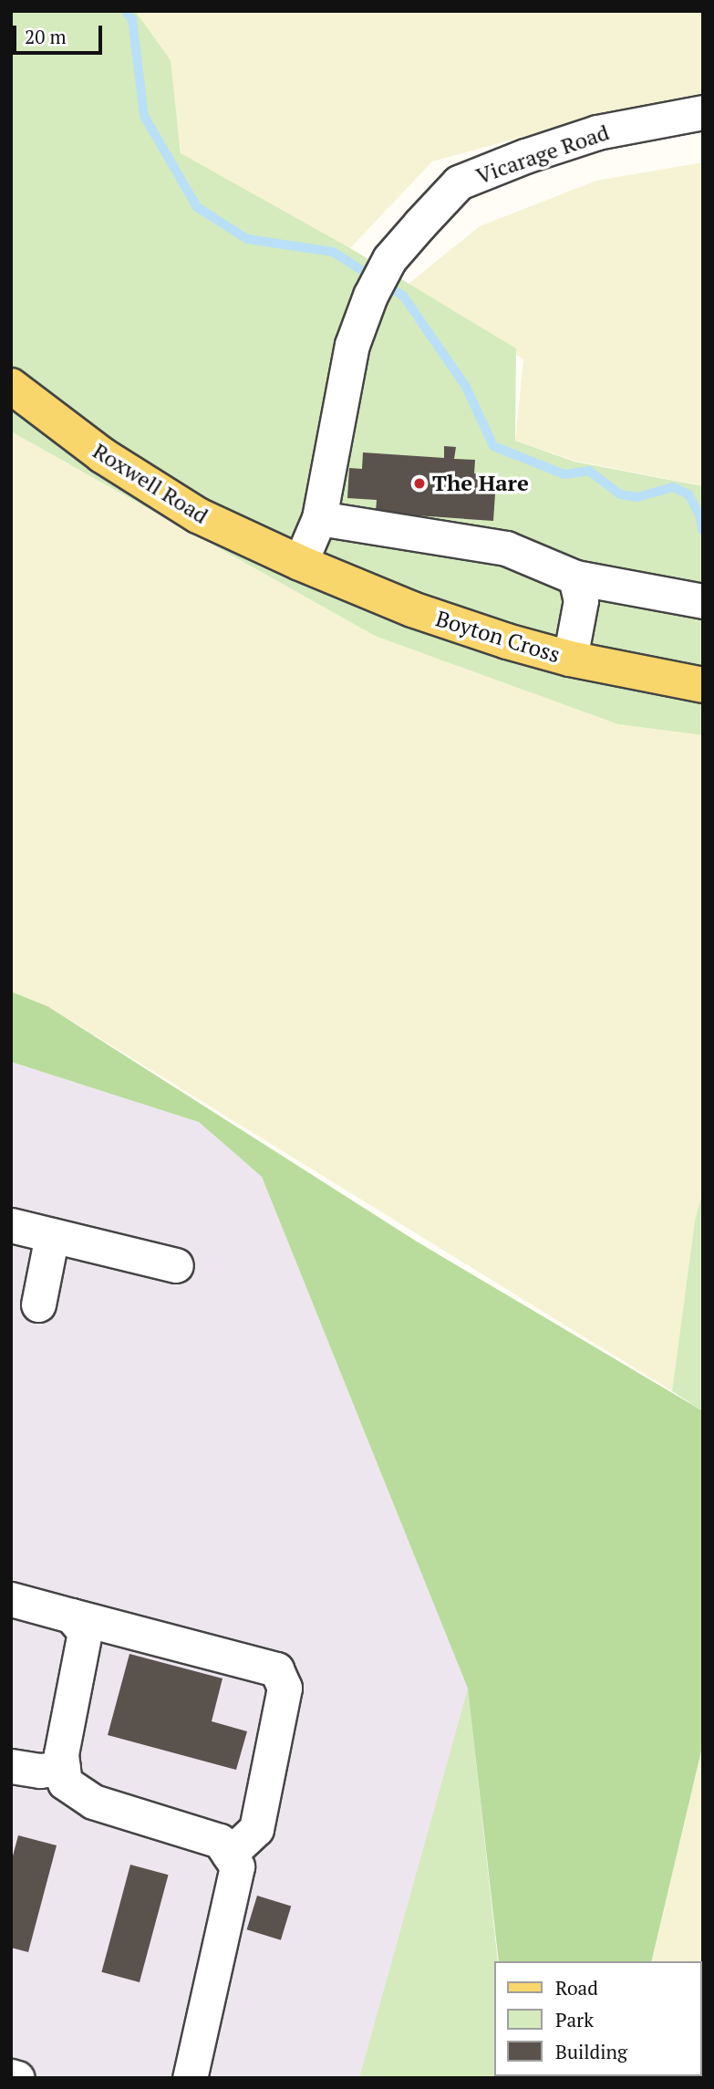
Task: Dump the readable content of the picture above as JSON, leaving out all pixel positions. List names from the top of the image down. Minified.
{"streets":{"main road":["Roxwell Road","Boyton Cross"],"street":["Vicarage Road"]},"crossings":[["Vicarage Road","Roxwell Road"],["Vicarage Road","Boyton Cross"],["Roxwell Road","Boyton Cross"]],"places":["The Hare"],"legend":["Road","Park","Building"],"scale_bar":"20 m"}
